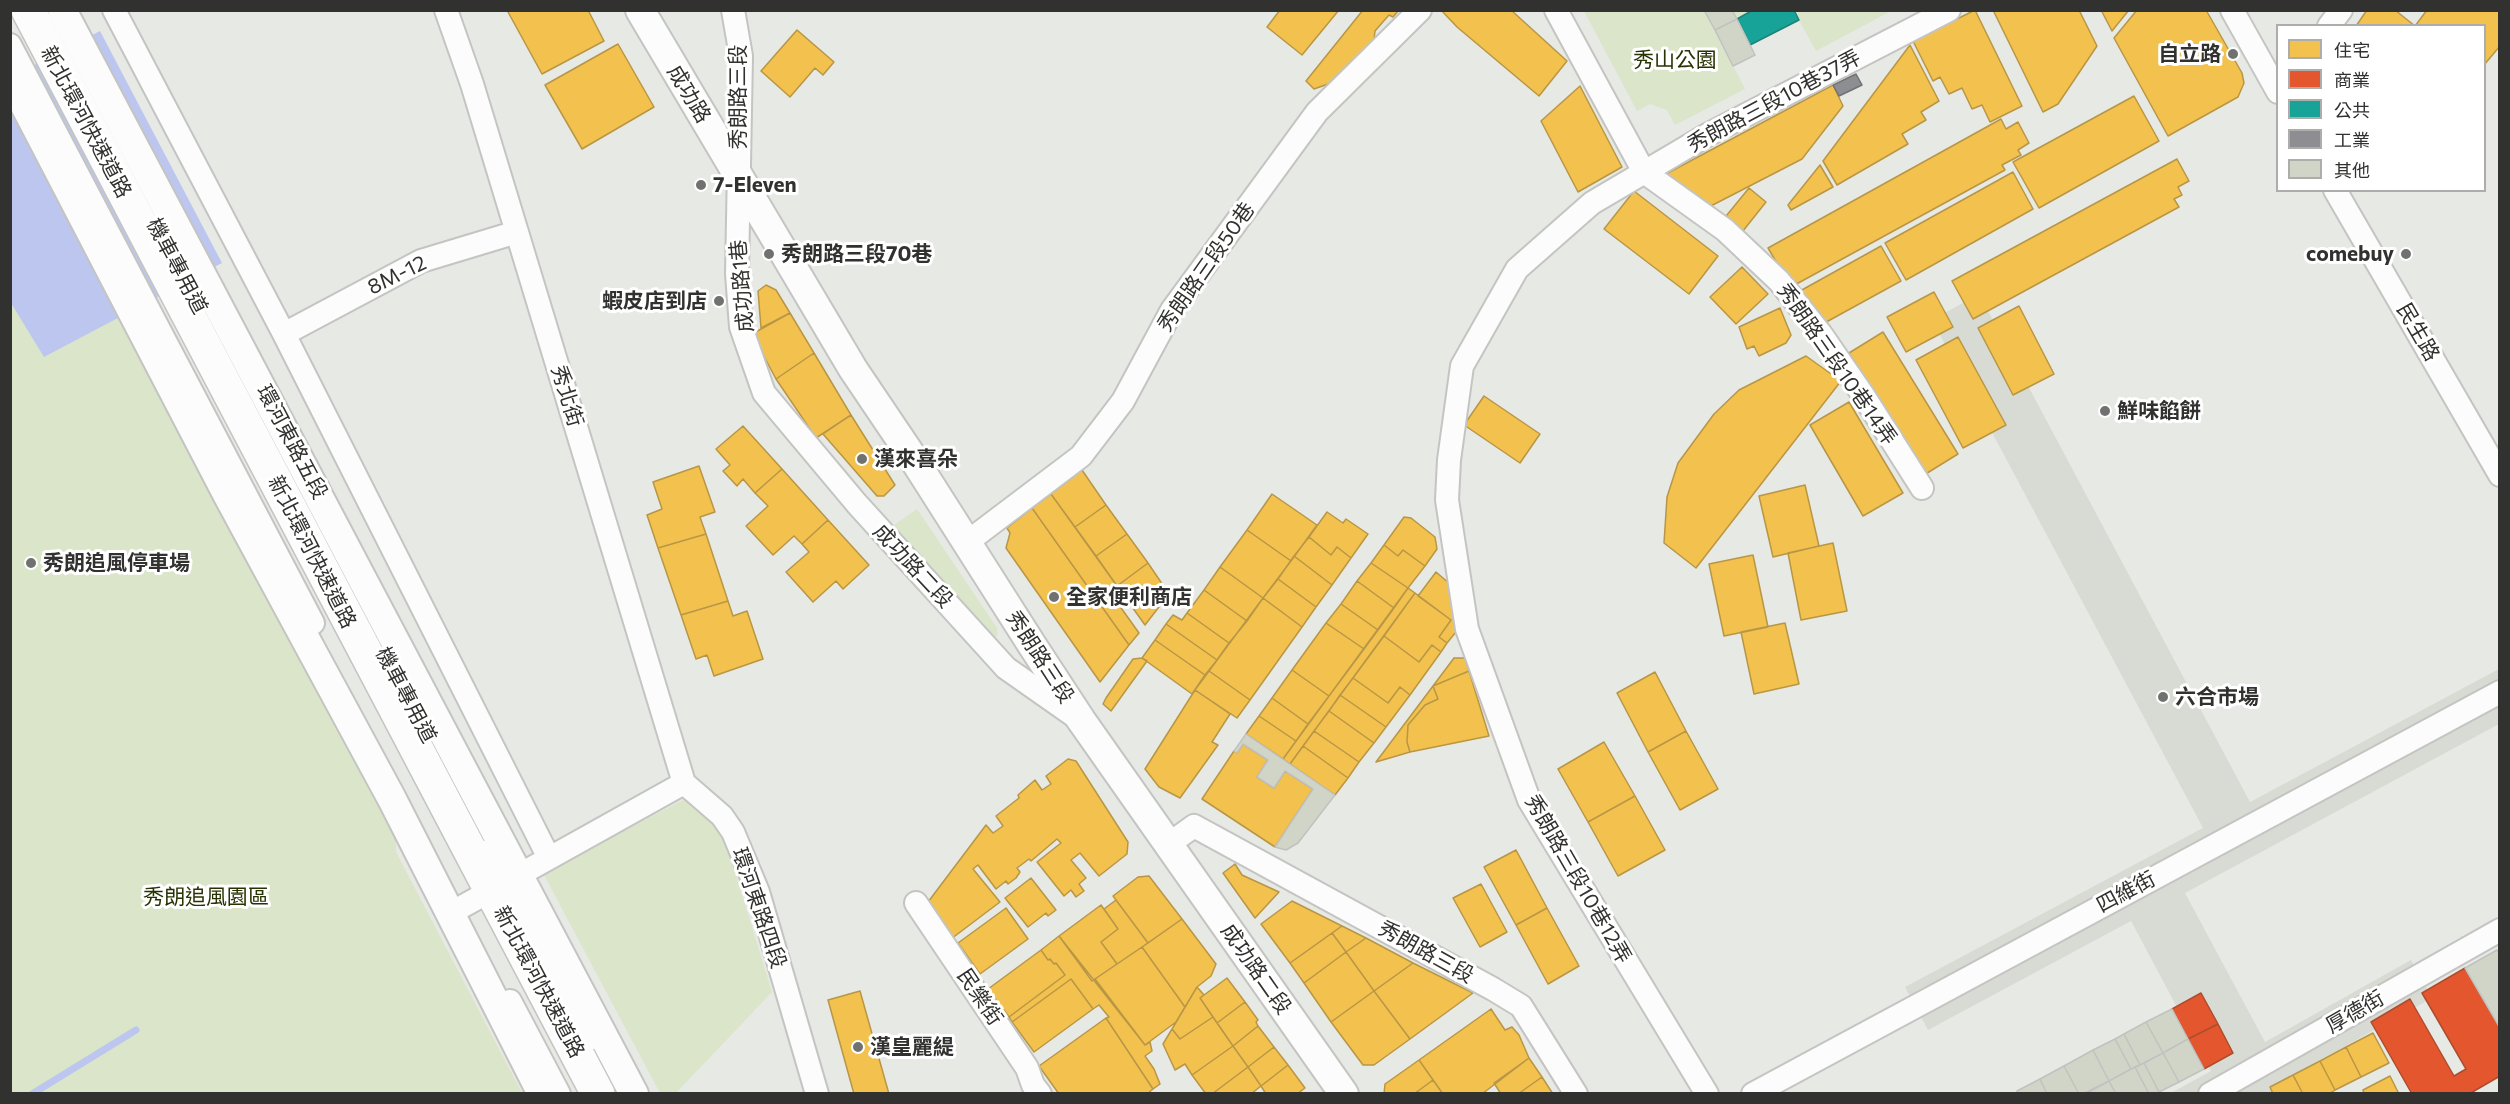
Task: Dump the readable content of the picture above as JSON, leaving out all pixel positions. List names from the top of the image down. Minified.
{"streets":{"highway":["新北環河快速道路"],"street":["成功路","秀朗路三段","秀朗路三段10巷37弄","機車專用道","秀朗路三段50巷","8M-12","成功路1巷","民生路","秀朗路三段10巷14弄","秀北街","環河東路五段","成功路二段","秀朗路三段10巷12弄","四維街","環河東路四段","民樂街","厚德街"]},"crossings":[["成功路","秀朗路三段"],["成功路","成功路1巷"],["秀朗路三段","秀朗路三段50巷"],["秀朗路三段","成功路1巷"],["秀朗路三段","成功路二段"],["秀朗路三段10巷37弄","秀朗路三段10巷14弄"],["秀朗路三段10巷37弄","秀朗路三段10巷12弄"],["新北環河快速道路","機車專用道"],["新北環河快速道路","環河東路五段"],["機車專用道","環河東路五段"],["8M-12","秀北街"],["8M-12","環河東路五段"],["成功路1巷","成功路二段"],["秀北街","環河東路四段"]],"parks":["秀山公園","秀朗追風園區"],"places":["自立路","7-Eleven","秀朗路三段70巷","comebuy","蝦皮店到店","鮮味餡餅","漢來喜朵","秀朗追風停車場","全家便利商店","六合市場","漢皇麗緹"],"legend":["住宅","商業","公共","工業","其他"]}
